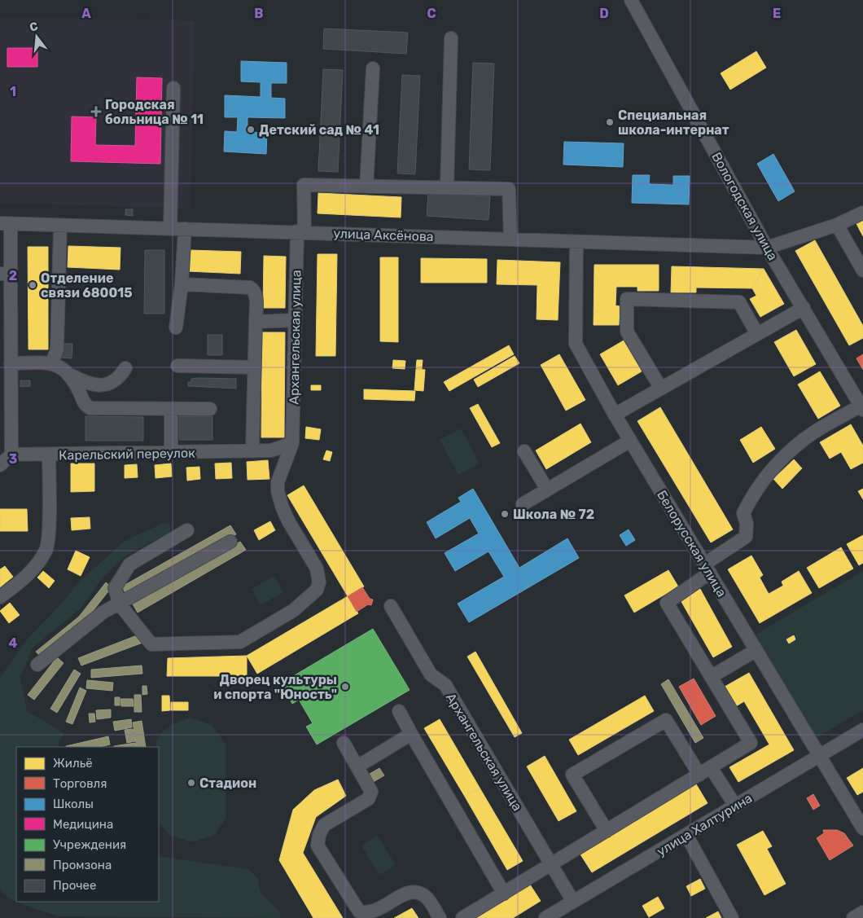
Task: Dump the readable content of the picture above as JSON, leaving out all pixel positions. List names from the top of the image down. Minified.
{"streets":{"street":["Вологодская улица","улица Аксёнова","Архангельская улица","Карельский переулок","Белорусская улица","улица Халтурина"]},"crossings":[["Вологодская улица","улица Аксёнова"],["улица Аксёнова","Архангельская улица"],["улица Аксёнова","Белорусская улица"],["Архангельская улица","Карельский переулок"],["Архангельская улица","улица Халтурина"],["Белорусская улица","улица Халтурина"]],"places":{"health":["Городская больница № 11"],"other":["Специальная школа-интернат","Детский сад № 41","Отделение связи 680015","Школа № 72","Дворец культуры и спорта \"Юность\"","Стадион"]},"legend":["Жильё","Торговля","Школы","Медицина","Учреждения","Промзона","Прочее"],"north":"top","grid":{"columns":["A","B","C","D","E"],"rows":["1","2","3","4"]}}
